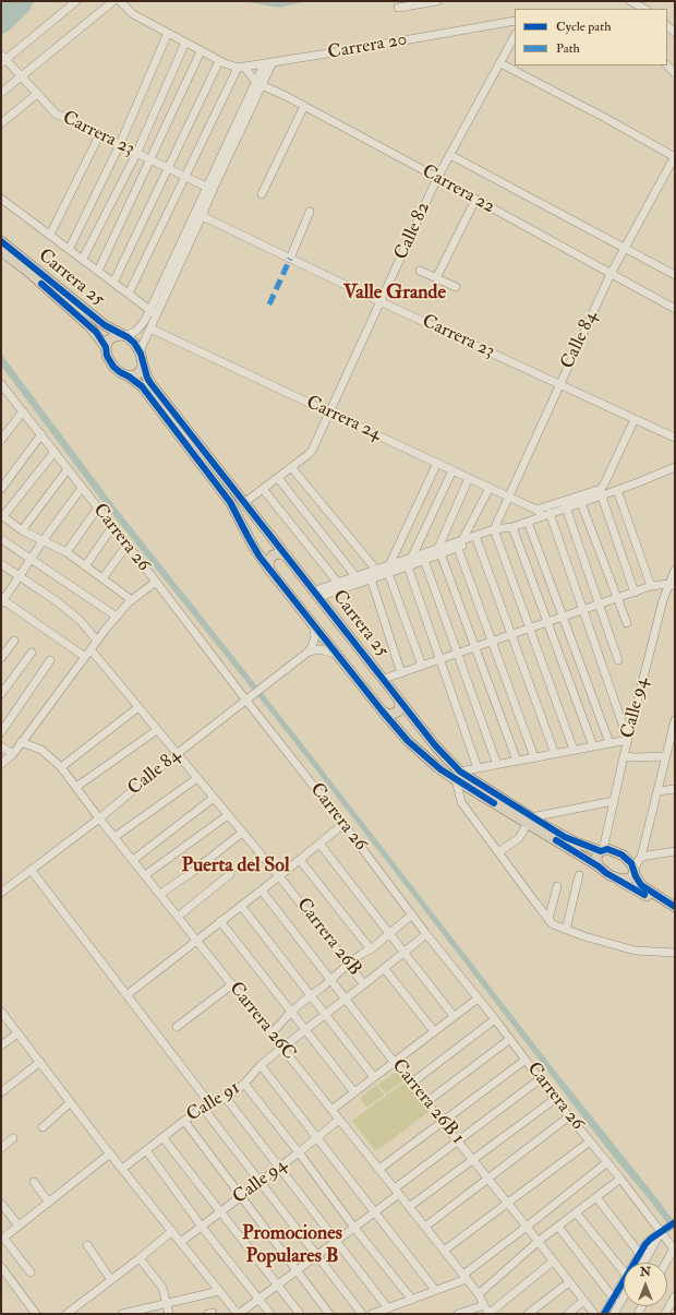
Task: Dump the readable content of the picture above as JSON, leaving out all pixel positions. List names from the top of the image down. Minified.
{"streets":{"main road":["Carrera 25"],"street":["Carrera 20","Carrera 23","Carrera 22","Calle 82","Calle 84","Carrera 24","Carrera 26","Calle 94","Carrera 26B","Carrera 26C","Calle 91","Carrera 26B 1"]},"crossings":[["Carrera 20","Carrera 22"],["Carrera 23","Calle 82"],["Carrera 23","Calle 84"],["Carrera 22","Calle 82"],["Carrera 22","Calle 84"],["Calle 82","Carrera 25"],["Calle 82","Carrera 24"],["Carrera 25","Calle 94"],["Calle 84","Carrera 24"],["Calle 84","Carrera 26"],["Calle 84","Carrera 26B"],["Calle 84","Carrera 26C"],["Carrera 26","Calle 91"],["Calle 94","Carrera 26C"],["Carrera 26B","Calle 91"],["Carrera 26C","Calle 91"],["Calle 91","Carrera 26B 1"]],"districts":["Valle Grande","Puerta del Sol","Promociones Populares B"],"legend":["Cycle path","Path"],"north":"top"}
